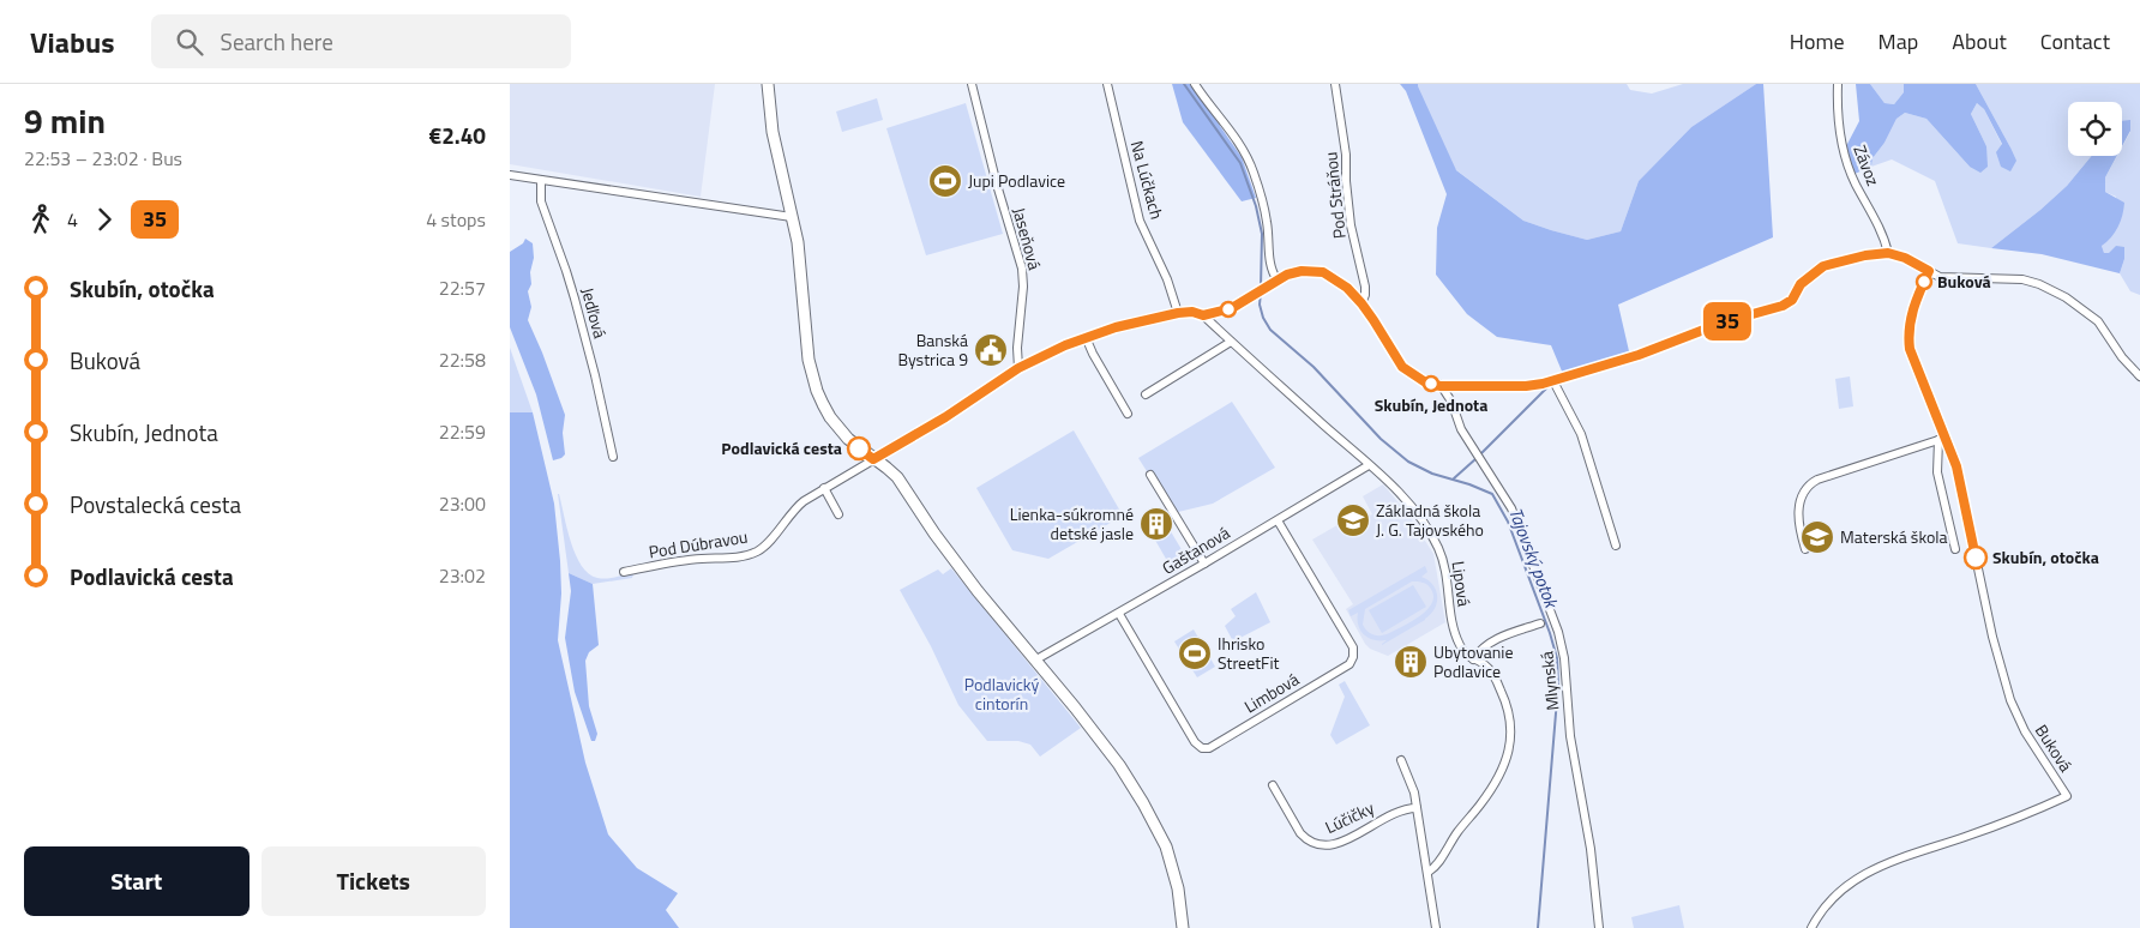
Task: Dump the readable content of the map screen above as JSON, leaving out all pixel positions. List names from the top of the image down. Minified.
{"streets":{"street":["Závoz","Na Lúčkach","Pod Stráňou","Jaseňová","Jedľová","Pod Dúbravou","Gaštanová","Lipová","Mlynská","Limbová","Buková","Lúčičky"]},"crossings":[["Na Lúčkach","Pod Dúbravou"],["Pod Stráňou","Pod Dúbravou"],["Jaseňová","Pod Dúbravou"],["Pod Dúbravou","Lipová"],["Pod Dúbravou","Mlynská"],["Gaštanová","Lipová"],["Gaštanová","Limbová"]],"water":["Tajovský potok"],"parks":["Podlavický cintorín"],"places":{"sports":["Jupi Podlavice","Ihrisko StreetFit"],"other":["Buková","Skubín, Jednota","Podlavická cesta","Skubín, otočka"],"public building":["Banská Bystrica 9"],"school or university":["Základná škola J. G. Tajovského","Materská škola"],"building":["Lienka-súkromné detské jasle","Ubytovanie Podlavice"]},"lines":["bus line 35"],"page":{"header":"Viabus","search":"Search here","nav":["Home","Map","About","Contact"],"heading":["9 min","22:53 – 23:02 · Bus","€2.40"],"on_map":"35","legs":["4","35","4 stops"],"list":[{"name":"Skubín, otočka","value":"22:57"},{"name":"Buková","value":"22:58"},{"name":"Skubín, Jednota","value":"22:59"},{"name":"Povstalecká cesta","value":"23:00"},{"name":"Podlavická cesta","value":"23:02"}],"buttons":["Start","Tickets"]}}
